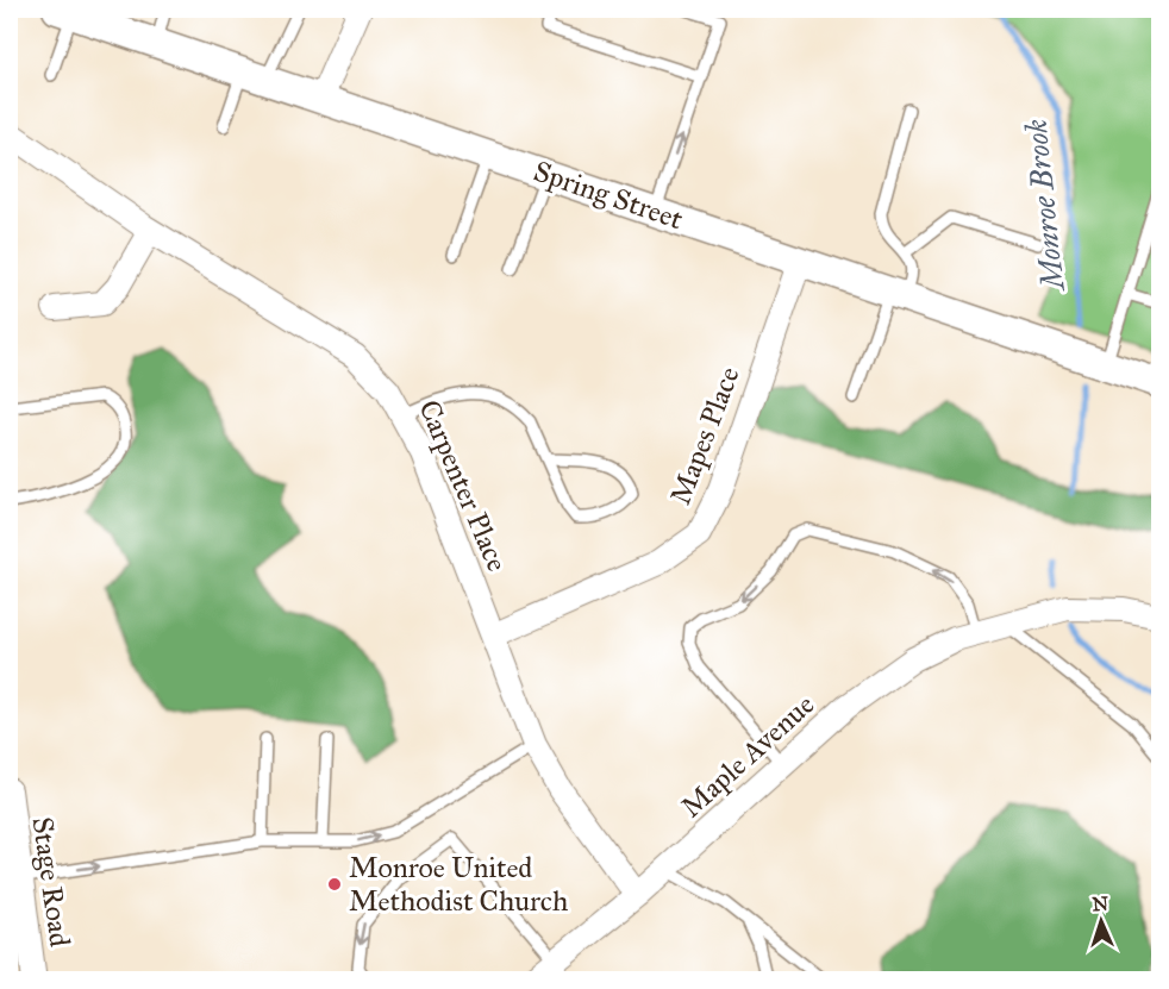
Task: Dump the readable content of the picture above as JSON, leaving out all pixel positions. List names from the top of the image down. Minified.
{"streets":{"street":["Spring Street","Mapes Place","Carpenter Place","Maple Avenue","Stage Road"]},"crossings":[["Spring Street","Mapes Place"],["Mapes Place","Carpenter Place"],["Carpenter Place","Maple Avenue"]],"water":["Monroe Brook"],"places":["Monroe United Methodist Church"],"north":"top"}
